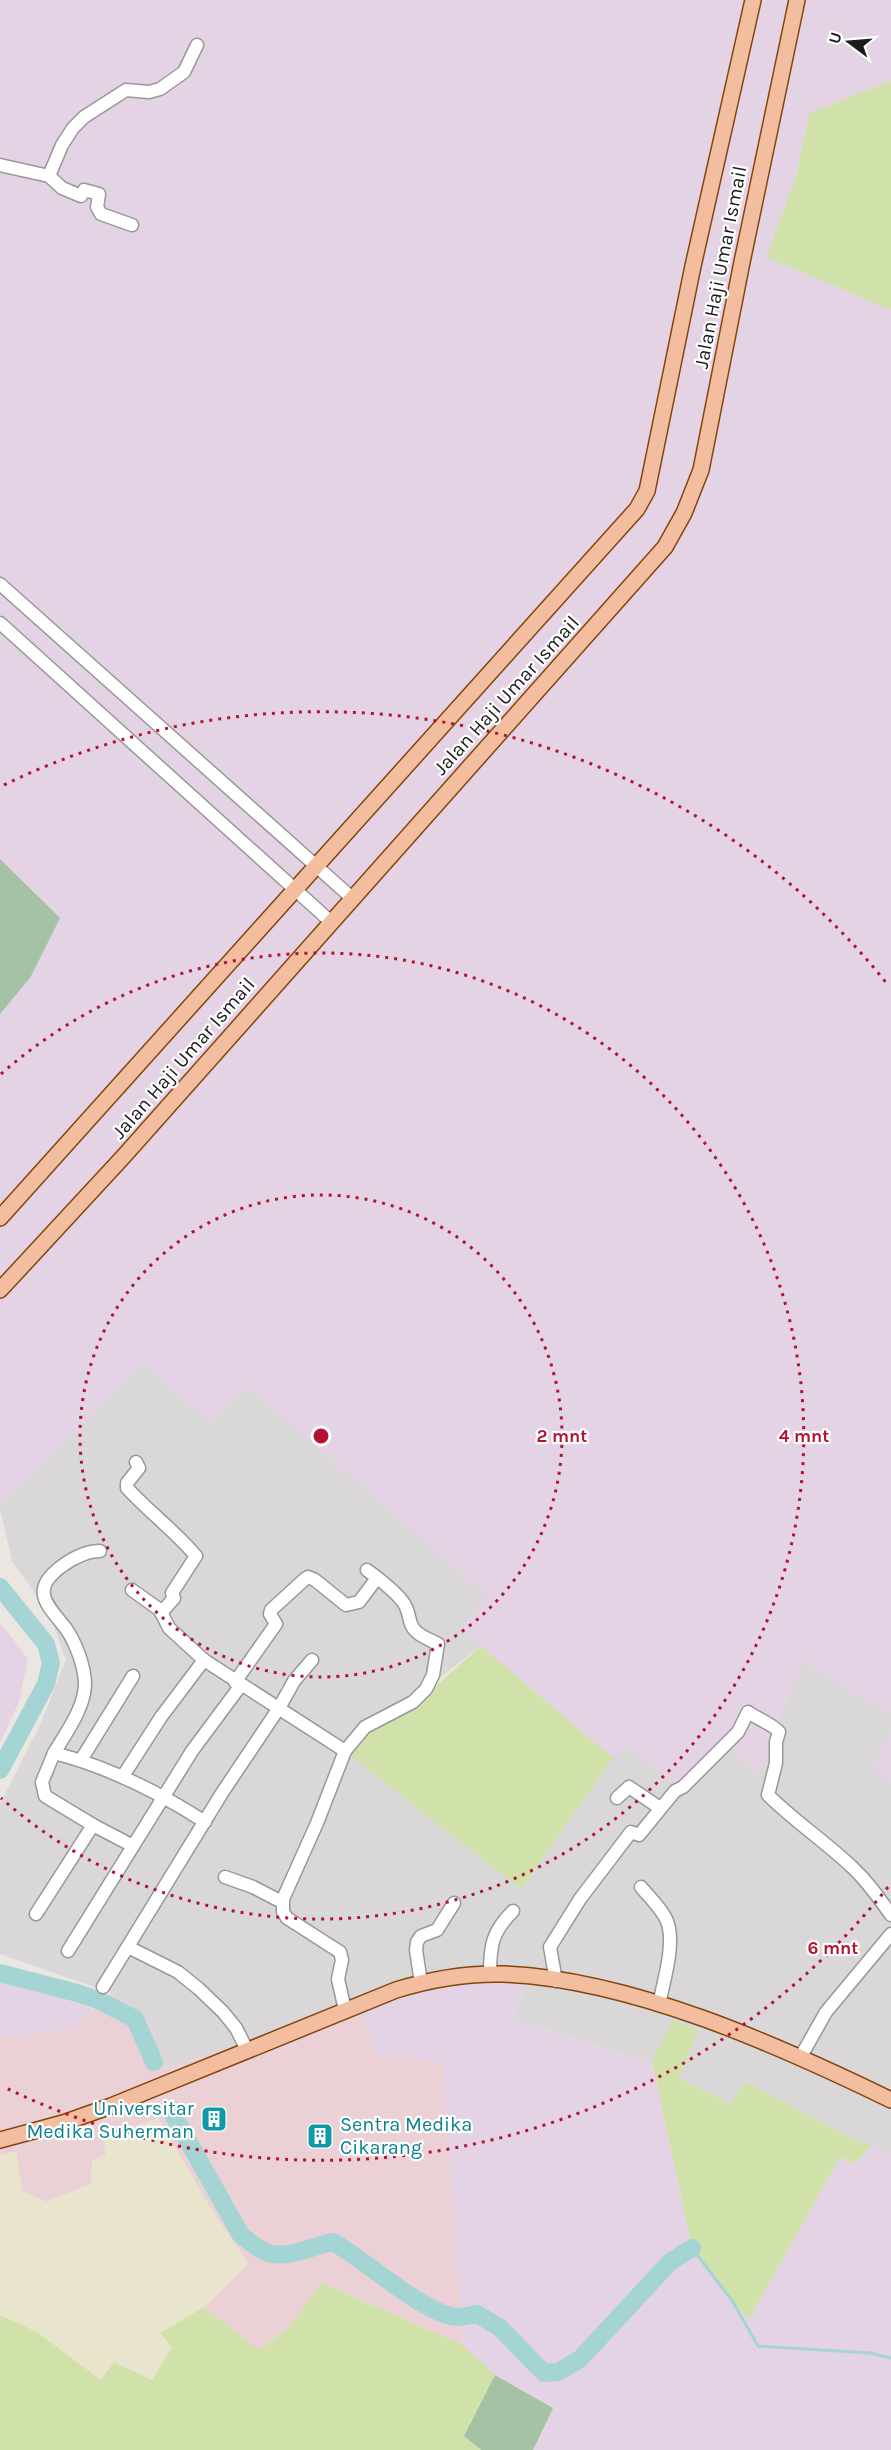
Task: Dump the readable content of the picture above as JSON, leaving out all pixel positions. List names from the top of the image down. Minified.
{"streets":{"main road":["Jalan Haji Umar Ismail"]},"places":{"building":["Universitar Medika Suherman","Sentra Medika Cikarang"]},"north":"left","rings":["2 mnt","4 mnt","6 mnt"]}
